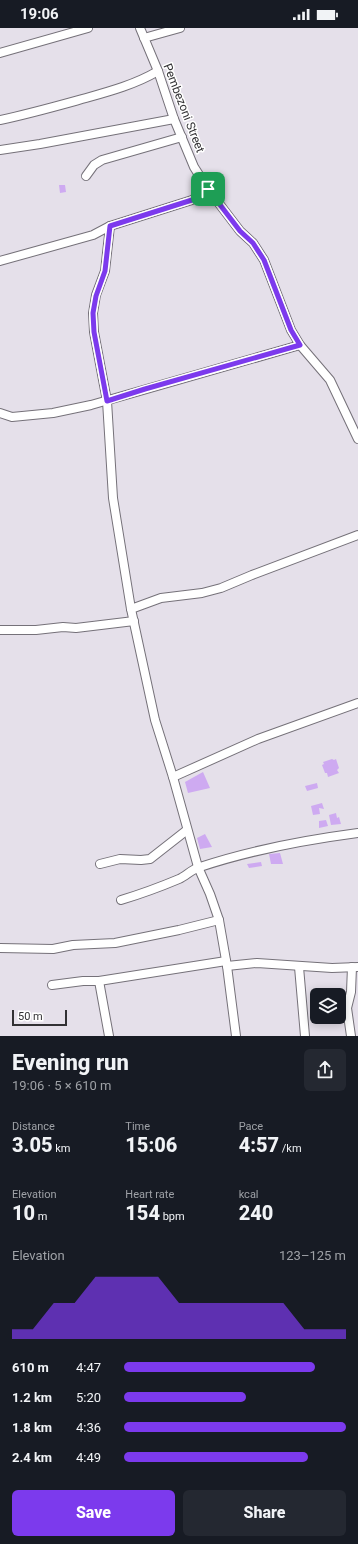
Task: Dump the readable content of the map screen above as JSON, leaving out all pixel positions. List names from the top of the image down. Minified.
{"streets":{"street":["Pembezoni Street"]},"scale_bar":"50 m","page":{"status":"19:06","scale":"50 m","heading":["Evening run","19:06 · 5 × 610 m"],"stats":[["Distance","3.05 km"],["Time","15:06"],["Pace","4:57 /km"],["Elevation","10 m"],["Heart rate","154 bpm"],["kcal","240"]],"chart":["Elevation","123–125 m"],"list":[{"name":"610 m","note":"4:47"},{"name":"1.2 km","note":"5:20"},{"name":"1.8 km","note":"4:36"},{"name":"2.4 km","note":"4:49"}],"buttons":["Save","Share"]}}
